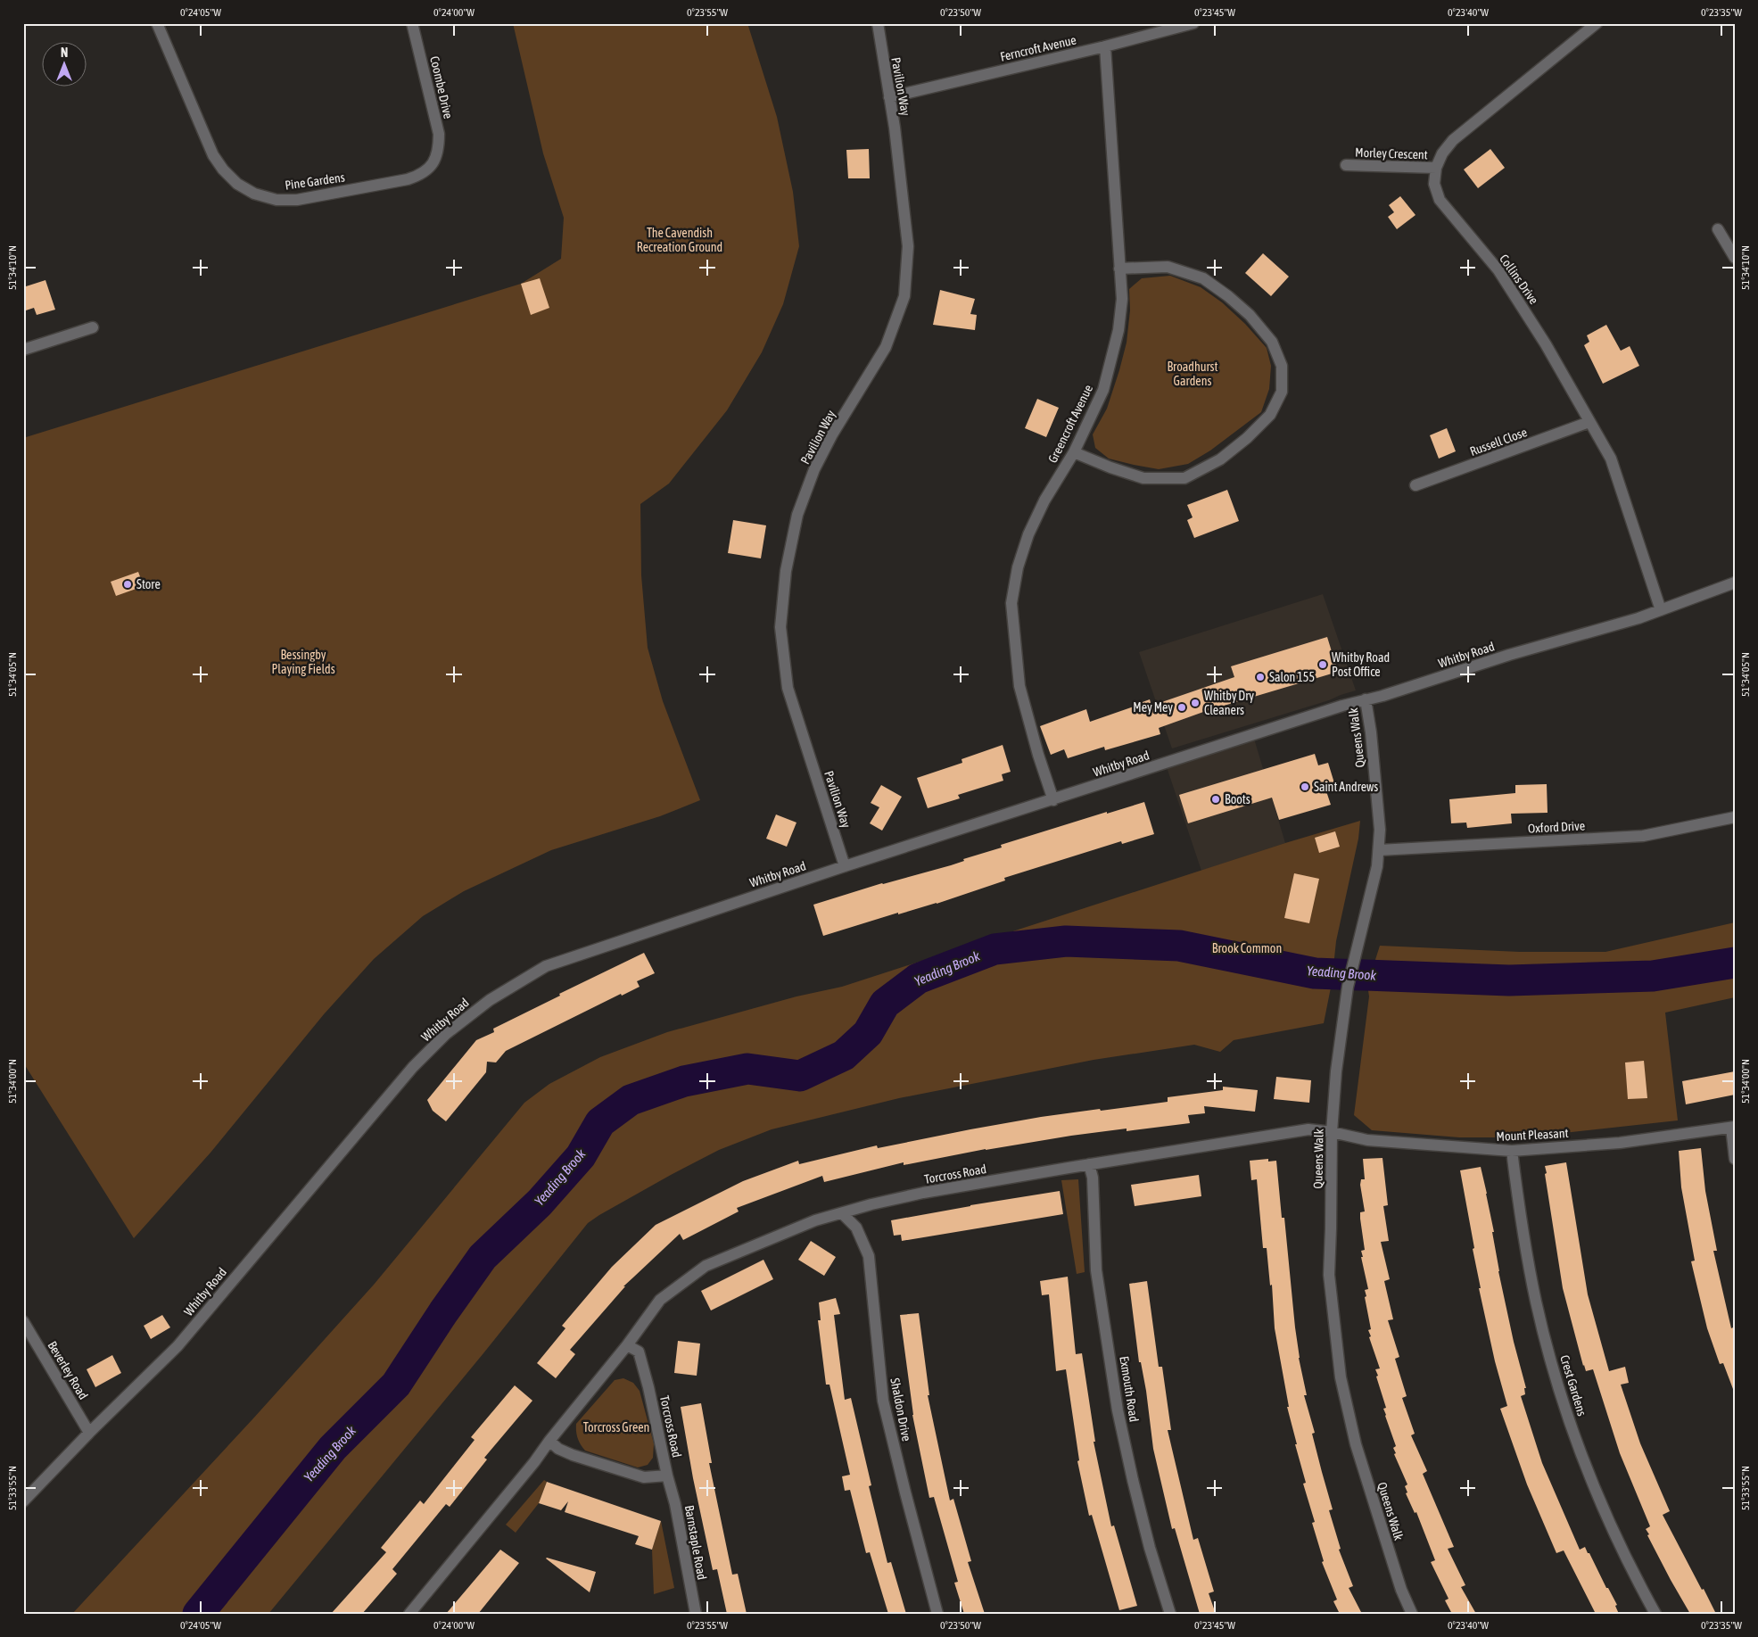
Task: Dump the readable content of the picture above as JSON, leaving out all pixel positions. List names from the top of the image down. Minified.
{"streets":{"street":["Ferncroft Avenue","Pavilion Way","Coombe Drive","Morley Crescent","Pine Gardens","Collins Drive","Greencroft Avenue","Russell Close","Whitby Road","Queens Walk","Oxford Drive","Mount Pleasant","Torcross Road","Beverley Road","Crest Gardens","Exmouth Road","Shaldon Drive","Barnstaple Road"]},"crossings":[["Ferncroft Avenue","Pavilion Way"],["Ferncroft Avenue","Greencroft Avenue"],["Pavilion Way","Whitby Road"],["Coombe Drive","Pine Gardens"],["Morley Crescent","Collins Drive"],["Collins Drive","Russell Close"],["Collins Drive","Whitby Road"],["Greencroft Avenue","Whitby Road"],["Whitby Road","Queens Walk"],["Whitby Road","Beverley Road"],["Queens Walk","Oxford Drive"],["Queens Walk","Mount Pleasant"],["Queens Walk","Torcross Road"],["Mount Pleasant","Torcross Road"],["Mount Pleasant","Crest Gardens"],["Torcross Road","Exmouth Road"],["Torcross Road","Shaldon Drive"],["Torcross Road","Barnstaple Road"]],"water":["Yeading Brook"],"parks":["The Cavendish Recreation Ground","Broadhurst Gardens","Bessingby Playing Fields","Brook Common","Torcross Green"],"places":["Store","Whitby Road Post Office","Salon 155","Whitby Dry Cleaners","Mey Mey","Saint Andrews","Boots"],"north":"top","coordinates":["0°24'05\"W","0°24'00\"W","0°23'55\"W","0°23'50\"W","0°23'45\"W","0°23'40\"W","0°23'35\"W","51°34'10\"N","51°34'05\"N","51°34'00\"N","51°33'55\"N"]}
